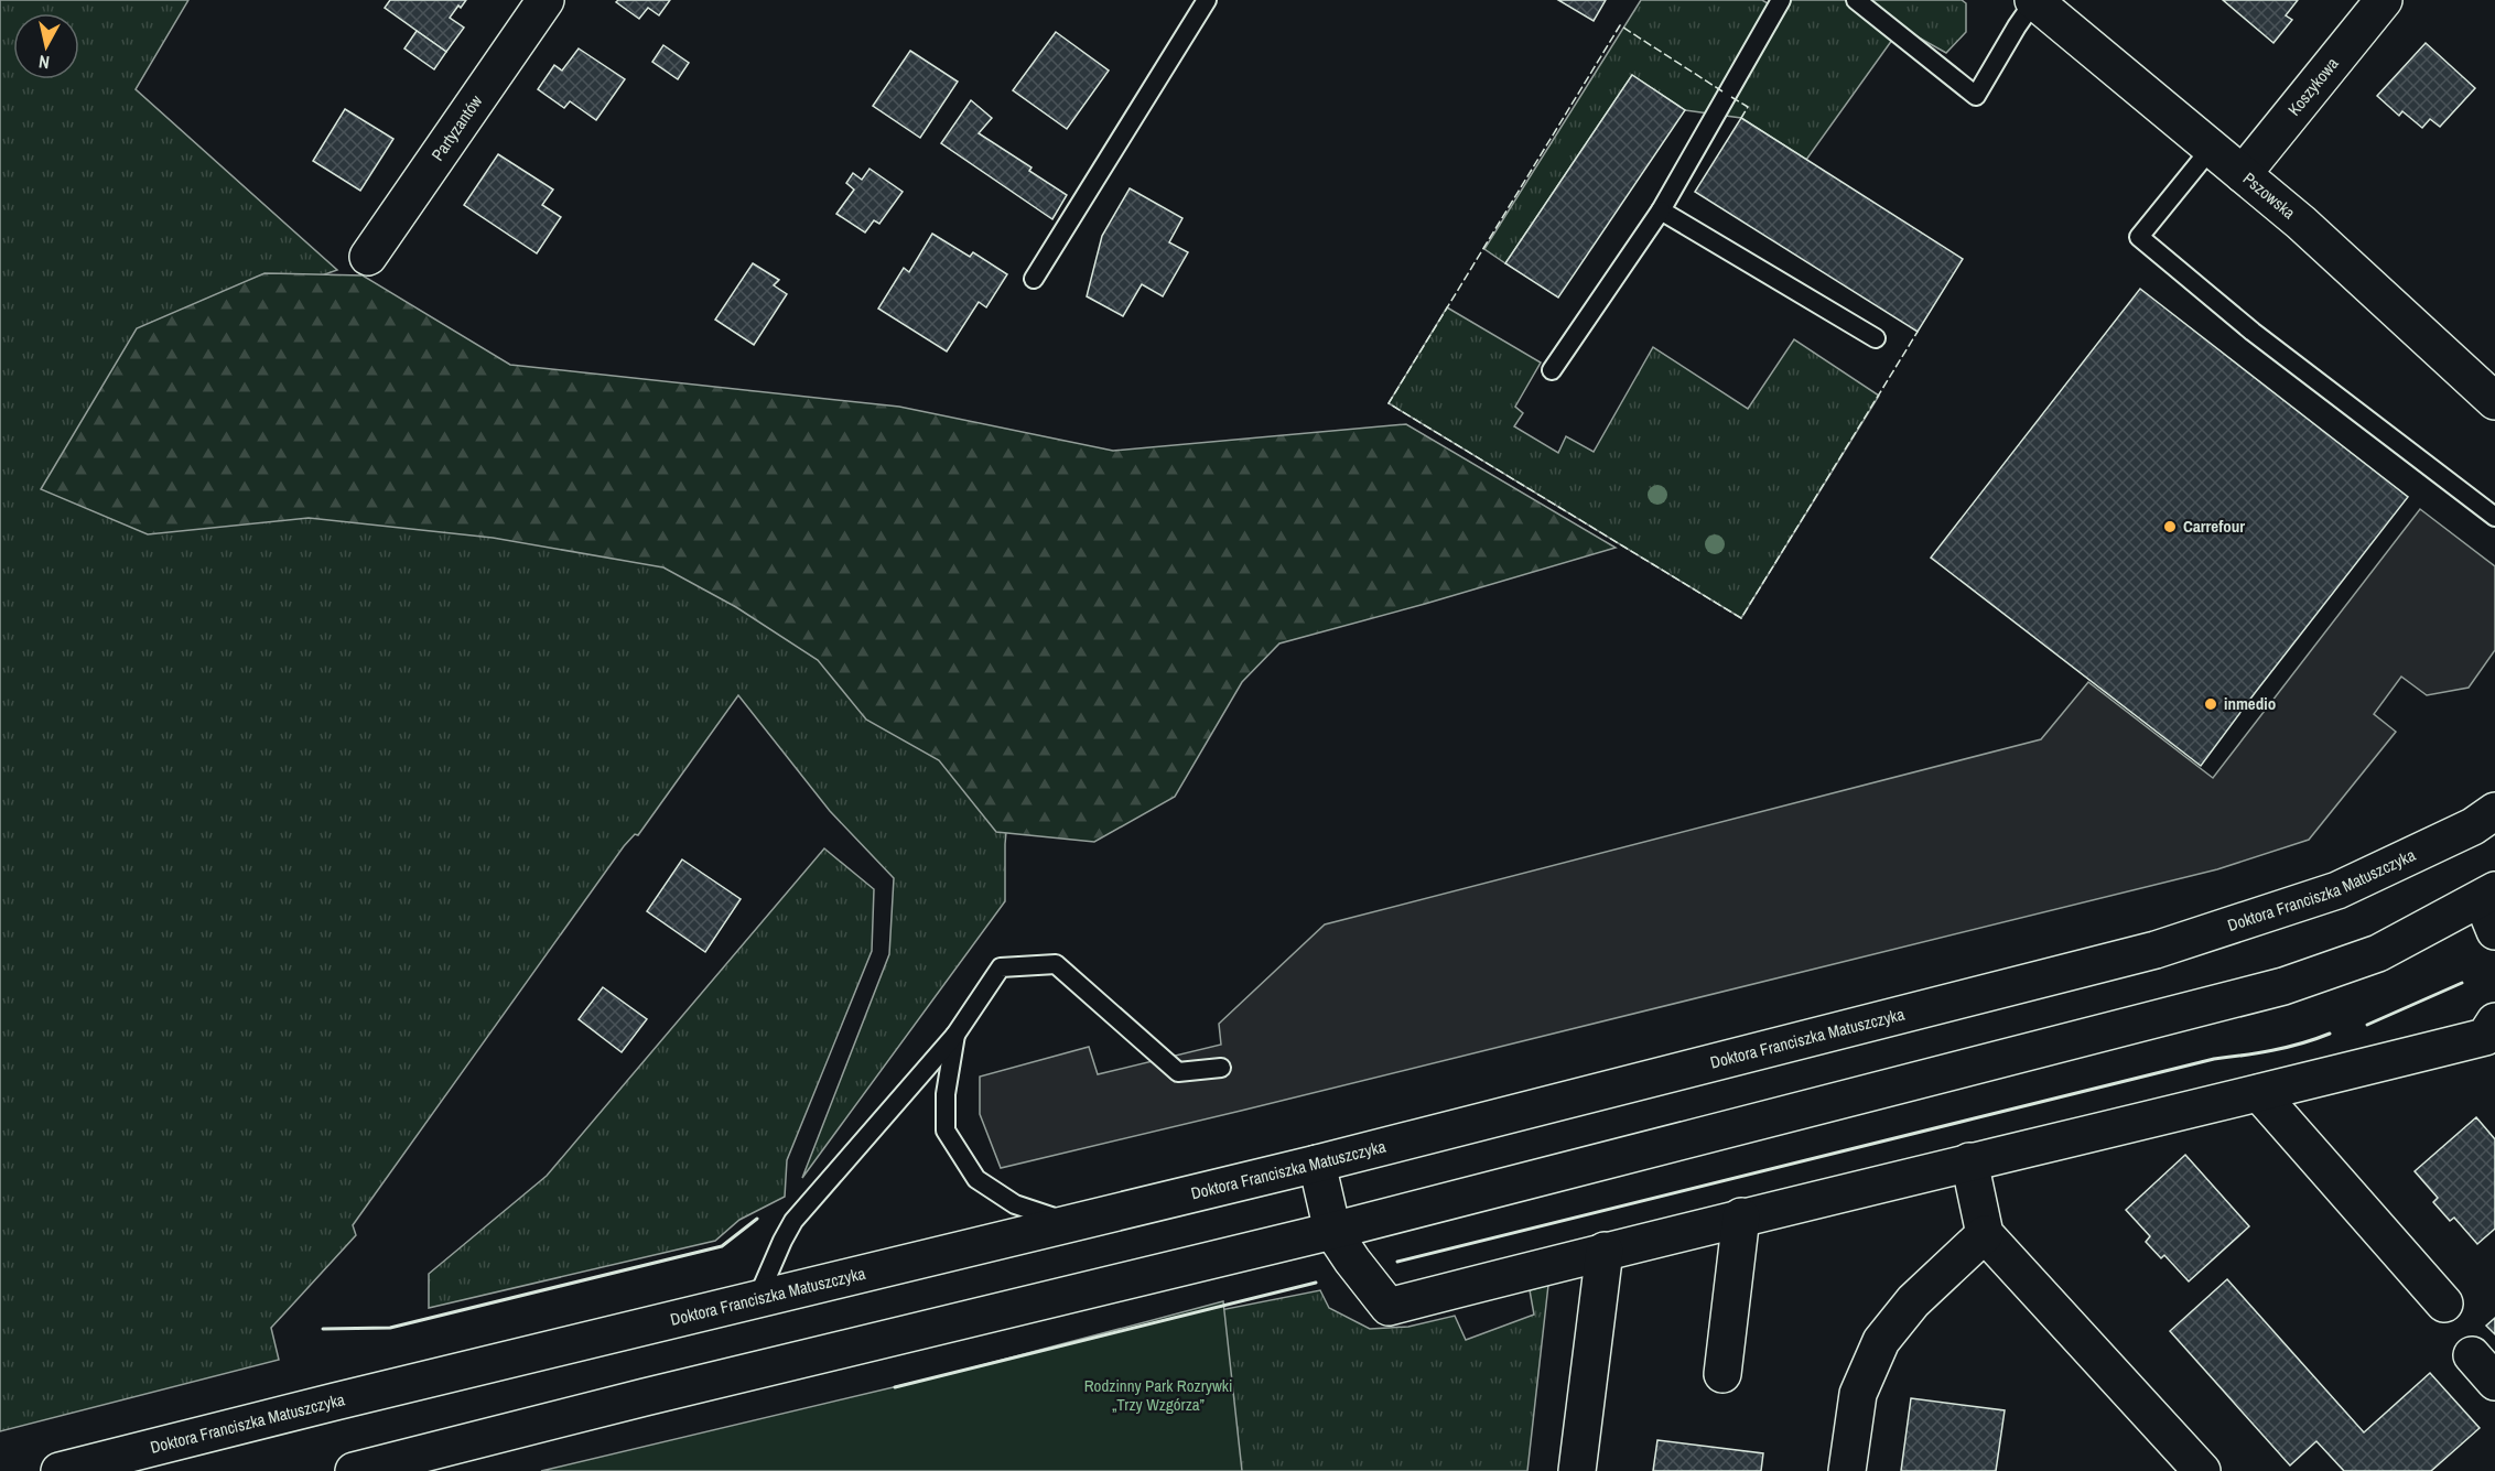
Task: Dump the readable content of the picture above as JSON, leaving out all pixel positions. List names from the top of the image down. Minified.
{"streets":{"main road":["Koszykowa","Partyzantów","Pszowska","Doktora Franciszka Matuszczyka"]},"crossings":[["Koszykowa","Pszowska"]],"parks":["Rodzinny Park Rozrywki „Trzy Wzgórza”"],"places":["Carrefour","inmedio"],"north":"bottom"}
